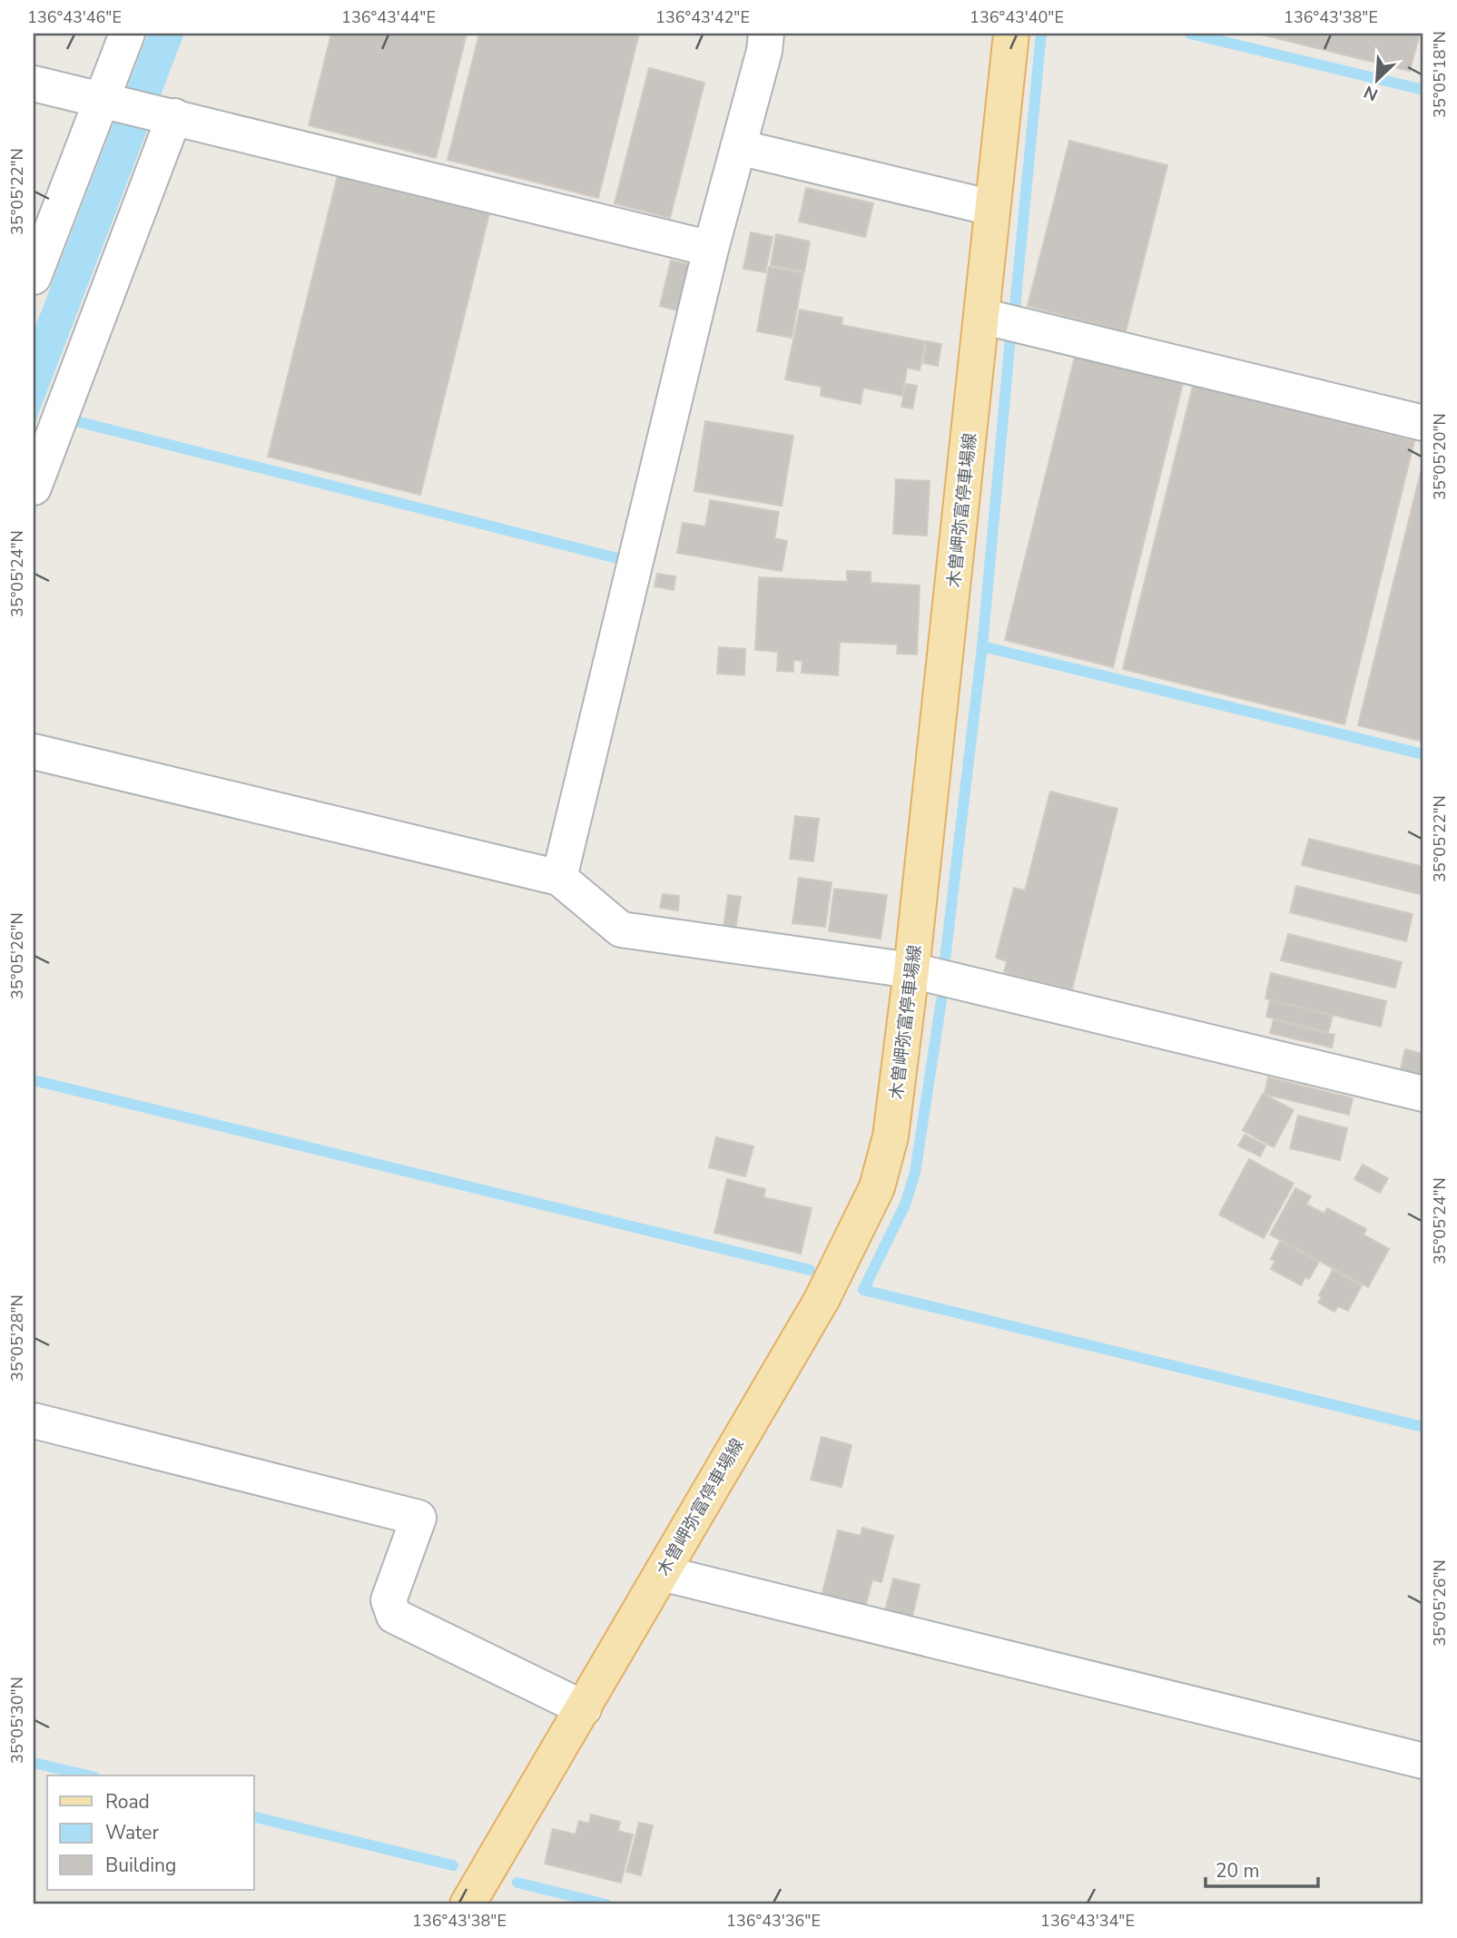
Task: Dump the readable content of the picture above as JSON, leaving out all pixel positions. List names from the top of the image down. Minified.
{"streets":{"main road":["木曽岬弥富停車場線"]},"legend":["Road","Water","Building"],"scale_bar":"20 m","north":"bottom left","coordinates":["136°43'46\"E","136°43'44\"E","136°43'42\"E","136°43'40\"E","136°43'38\"E","35°05'18\"N","35°05'22\"N","35°05'20\"N","35°05'24\"N","35°05'26\"N","35°05'28\"N","35°05'30\"N","136°43'36\"E","136°43'34\"E"]}
